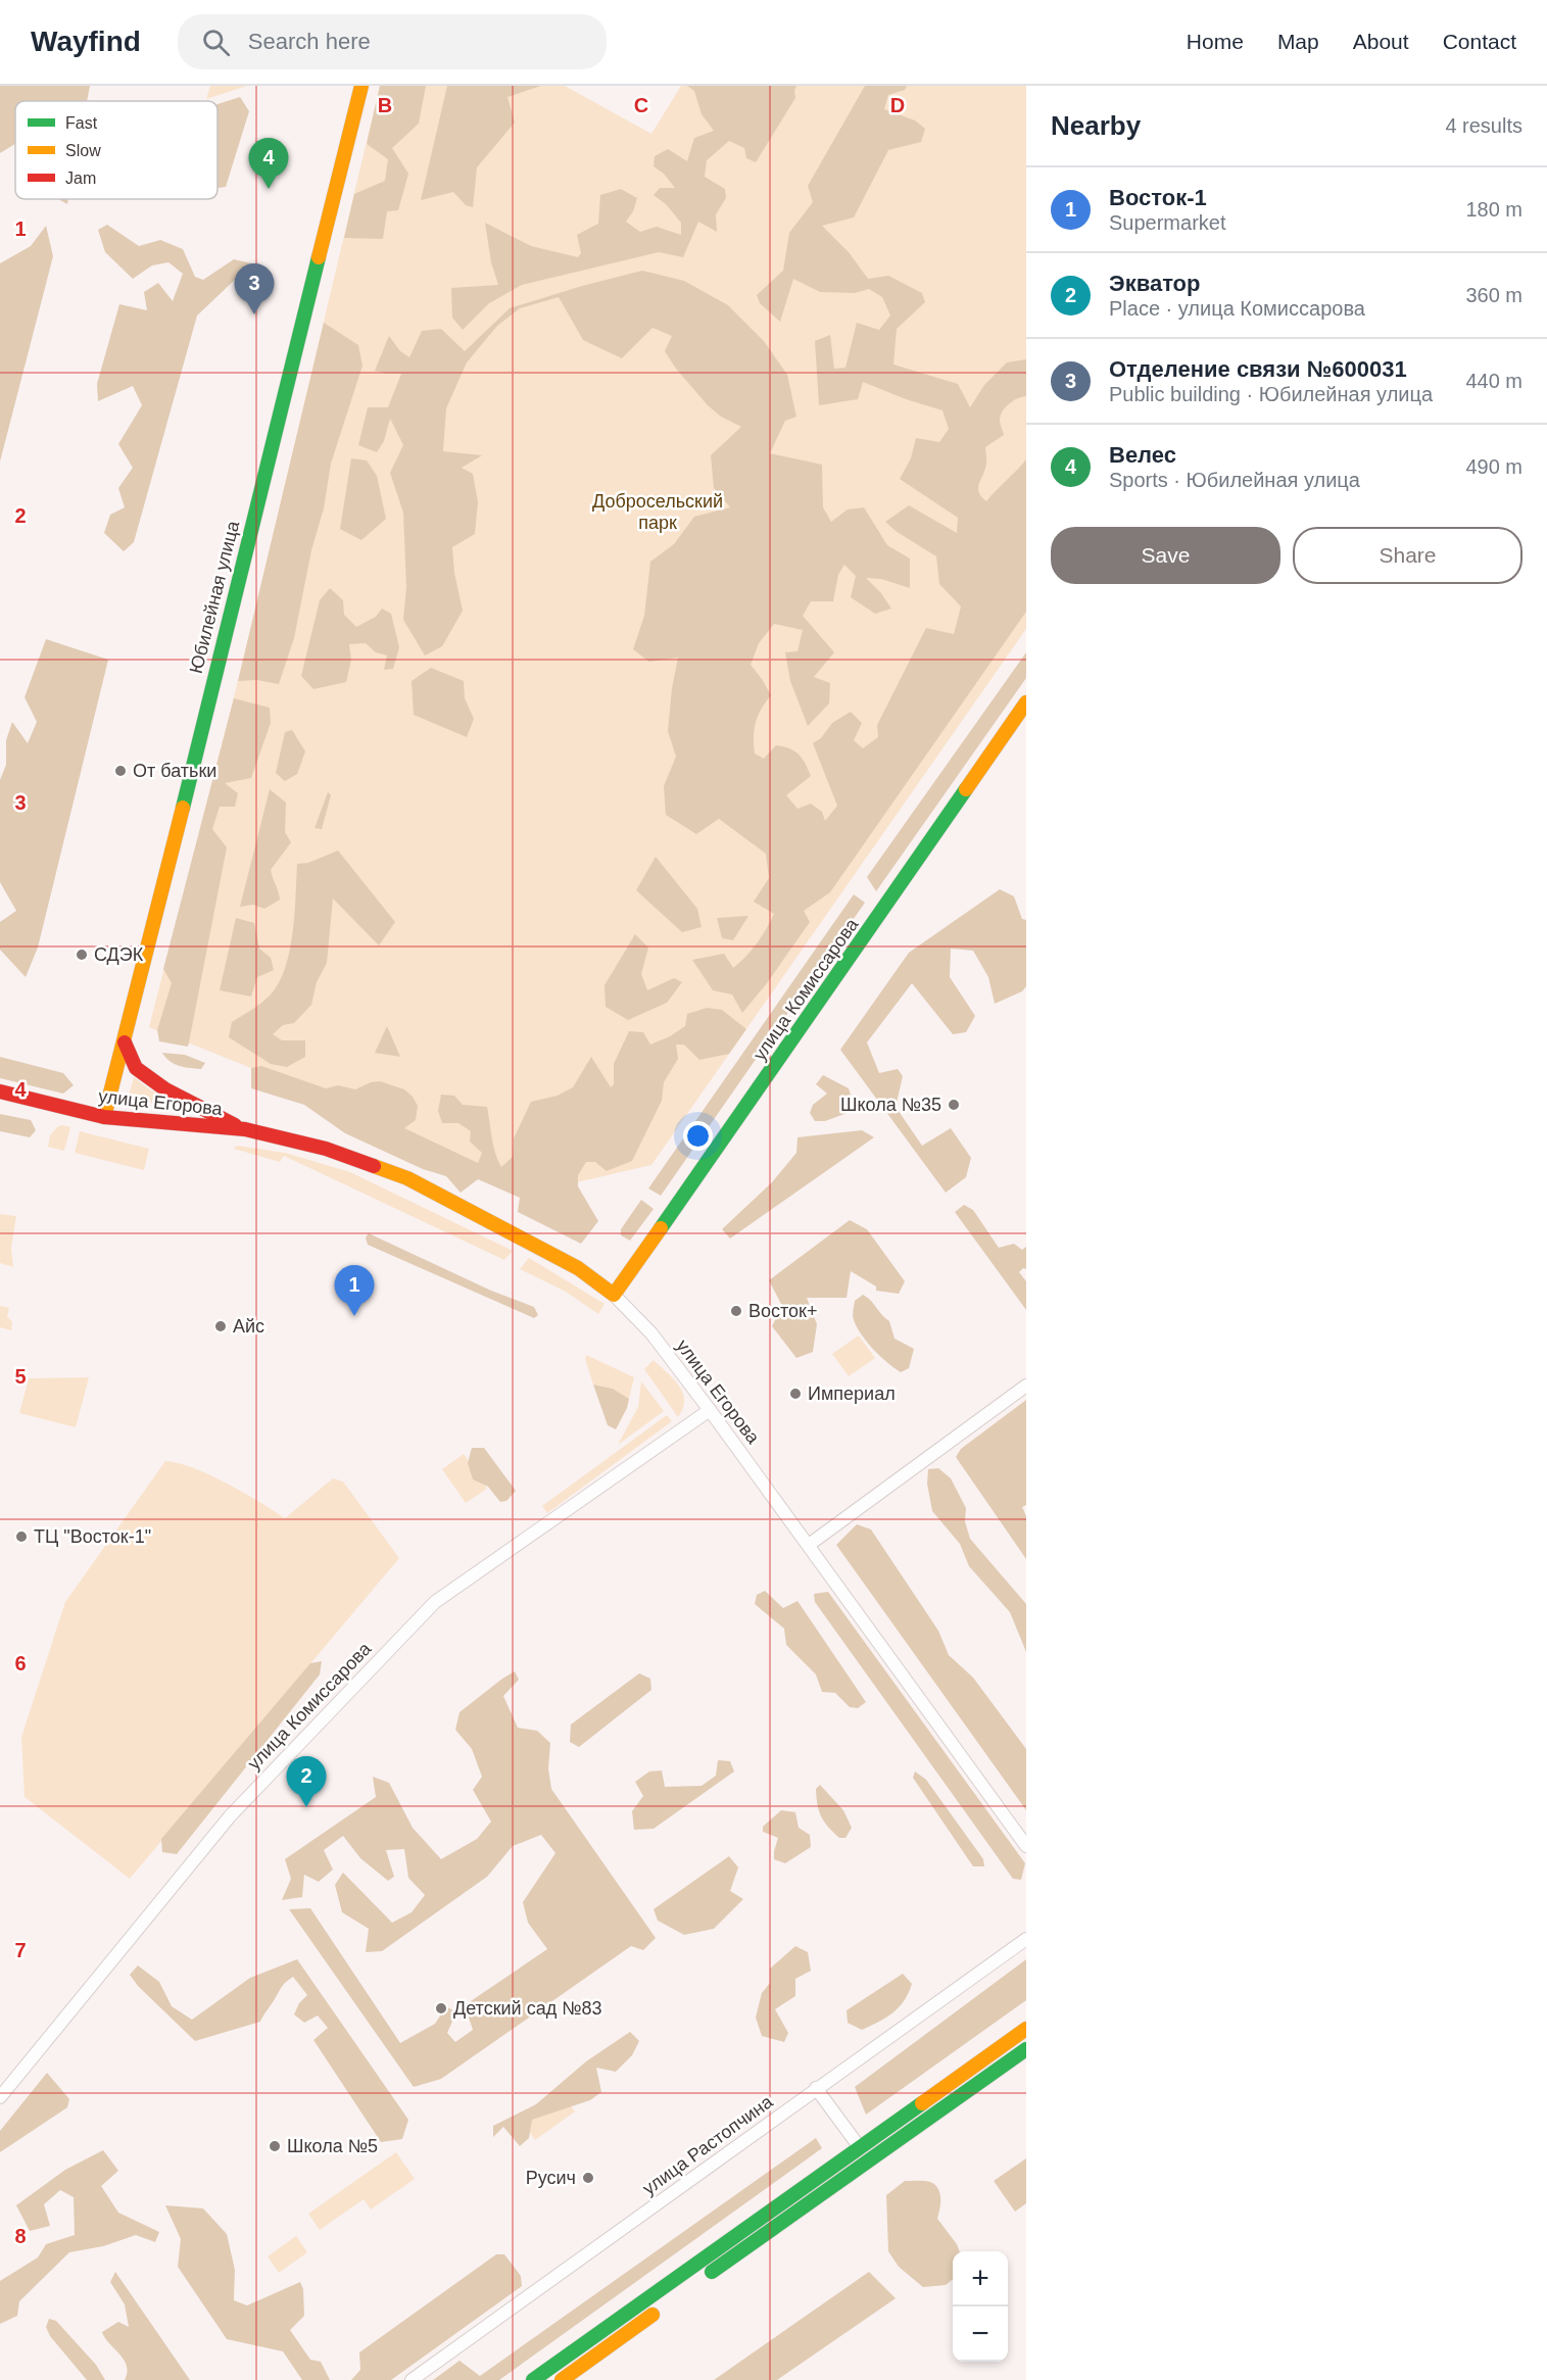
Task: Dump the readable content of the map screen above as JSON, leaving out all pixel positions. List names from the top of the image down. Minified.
{"streets":{"main road":["Юбилейная улица","улица Комиссарова","улица Егорова"],"street":["улица Растопчина"]},"crossings":[["Юбилейная улица","улица Егорова"],["улица Комиссарова","улица Егорова"]],"parks":["Добросельский парк"],"places":["От батьки","СДЭК","Школа №35","Восток+","Айс","Империал","ТЦ \"Восток-1\"","Детский сад №83","Школа №5","Русич"],"legend":["Fast","Slow","Jam"],"page":{"header":"Wayfind","search":"Search here","nav":["Home","Map","About","Contact"],"heading":["Nearby","4 results"],"pins":["4","3","1","2"],"list":[{"mark":"1","name":"Восток-1","note":"Supermarket","value":"180 m"},{"mark":"2","name":"Экватор","note":"Place · улица Комиссарова","value":"360 m"},{"mark":"3","name":"Отделение связи №600031","note":"Public building · Юбилейная улица","value":"440 m"},{"mark":"4","name":"Велес","note":"Sports · Юбилейная улица","value":"490 m"}],"buttons":["Save","Share"],"map_buttons":["+","−"]},"grid":{"columns":["B","C","D"],"rows":["1","2","3","4","5","6","7","8"]}}
